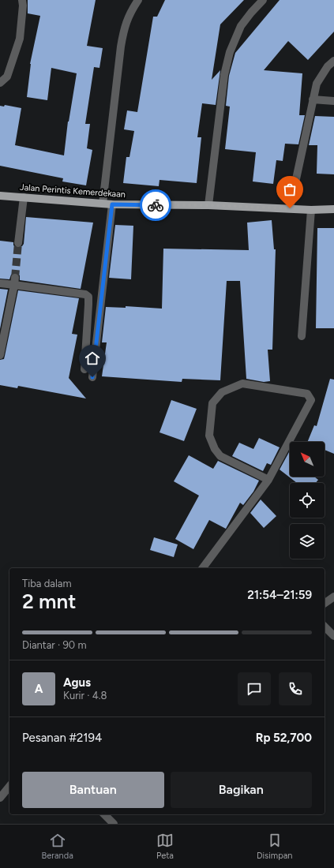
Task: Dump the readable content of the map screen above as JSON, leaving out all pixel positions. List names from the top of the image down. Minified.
{"streets":{"main road":["Jalan Perintis Kemerdekaan"]},"north":"top left","page":{"heading":["2 mnt","Tiba dalam","21:54–21:59"],"panel":["Agus","Kurir · 4.8","Pesanan #2194","Rp 52,700"],"bar":"Diantar · 90 m","round":"A","buttons":["Bantuan","Bagikan"],"tabs":["Beranda","Peta","Disimpan"]}}
